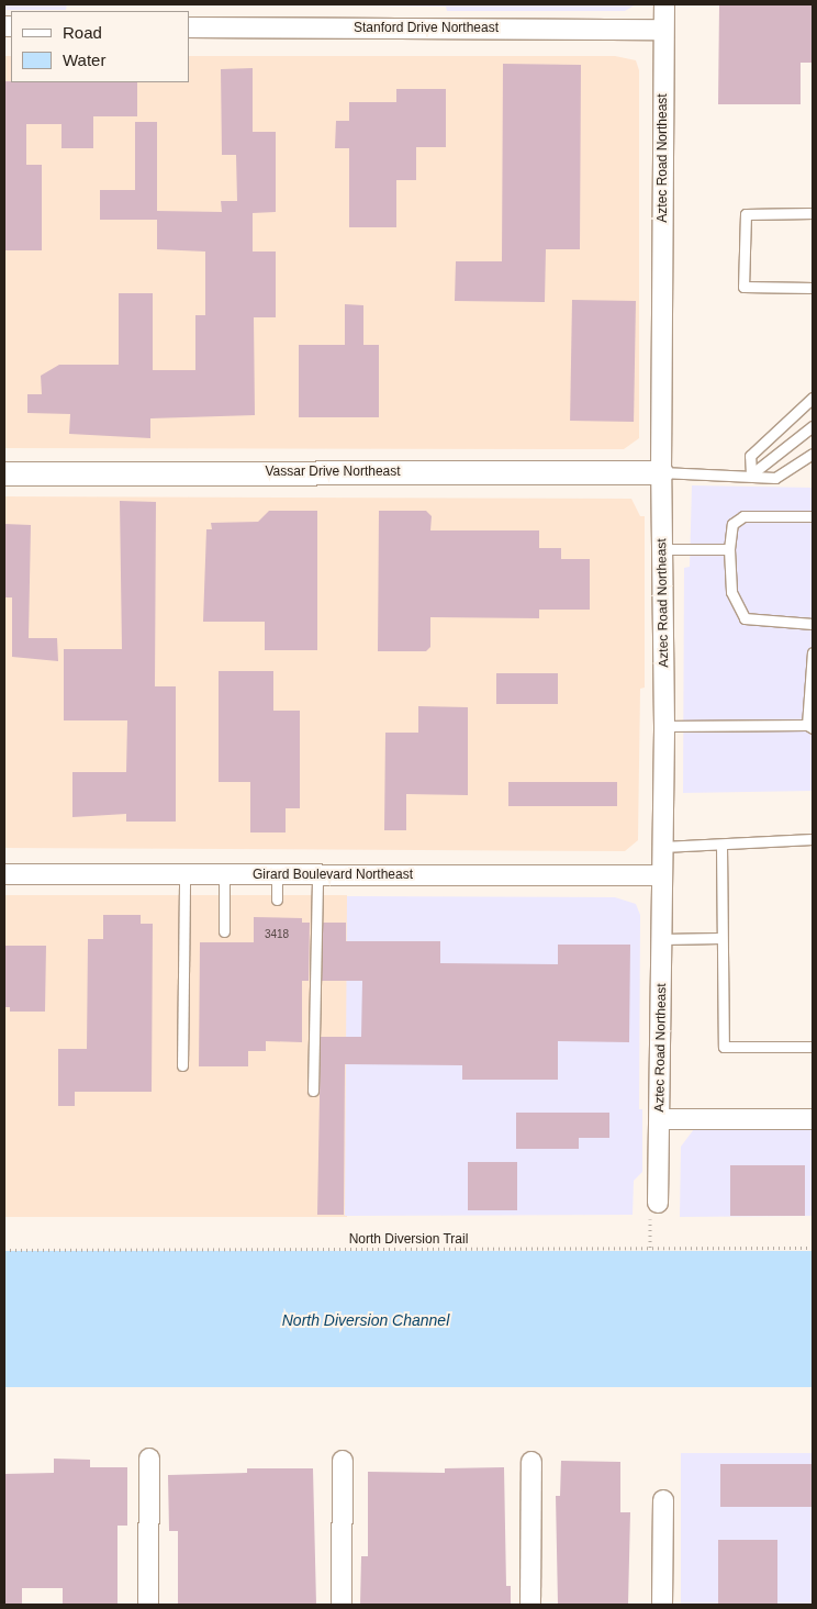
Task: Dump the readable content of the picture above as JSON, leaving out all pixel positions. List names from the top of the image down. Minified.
{"streets":{"street":["Stanford Drive Northeast","Aztec Road Northeast","Vassar Drive Northeast","Girard Boulevard Northeast"],"path":["North Diversion Trail"]},"crossings":[["Stanford Drive Northeast","Aztec Road Northeast"],["Aztec Road Northeast","Vassar Drive Northeast"],["Aztec Road Northeast","Girard Boulevard Northeast"]],"water":["North Diversion Channel"],"house_numbers":["3418"],"legend":["Road","Water"]}
